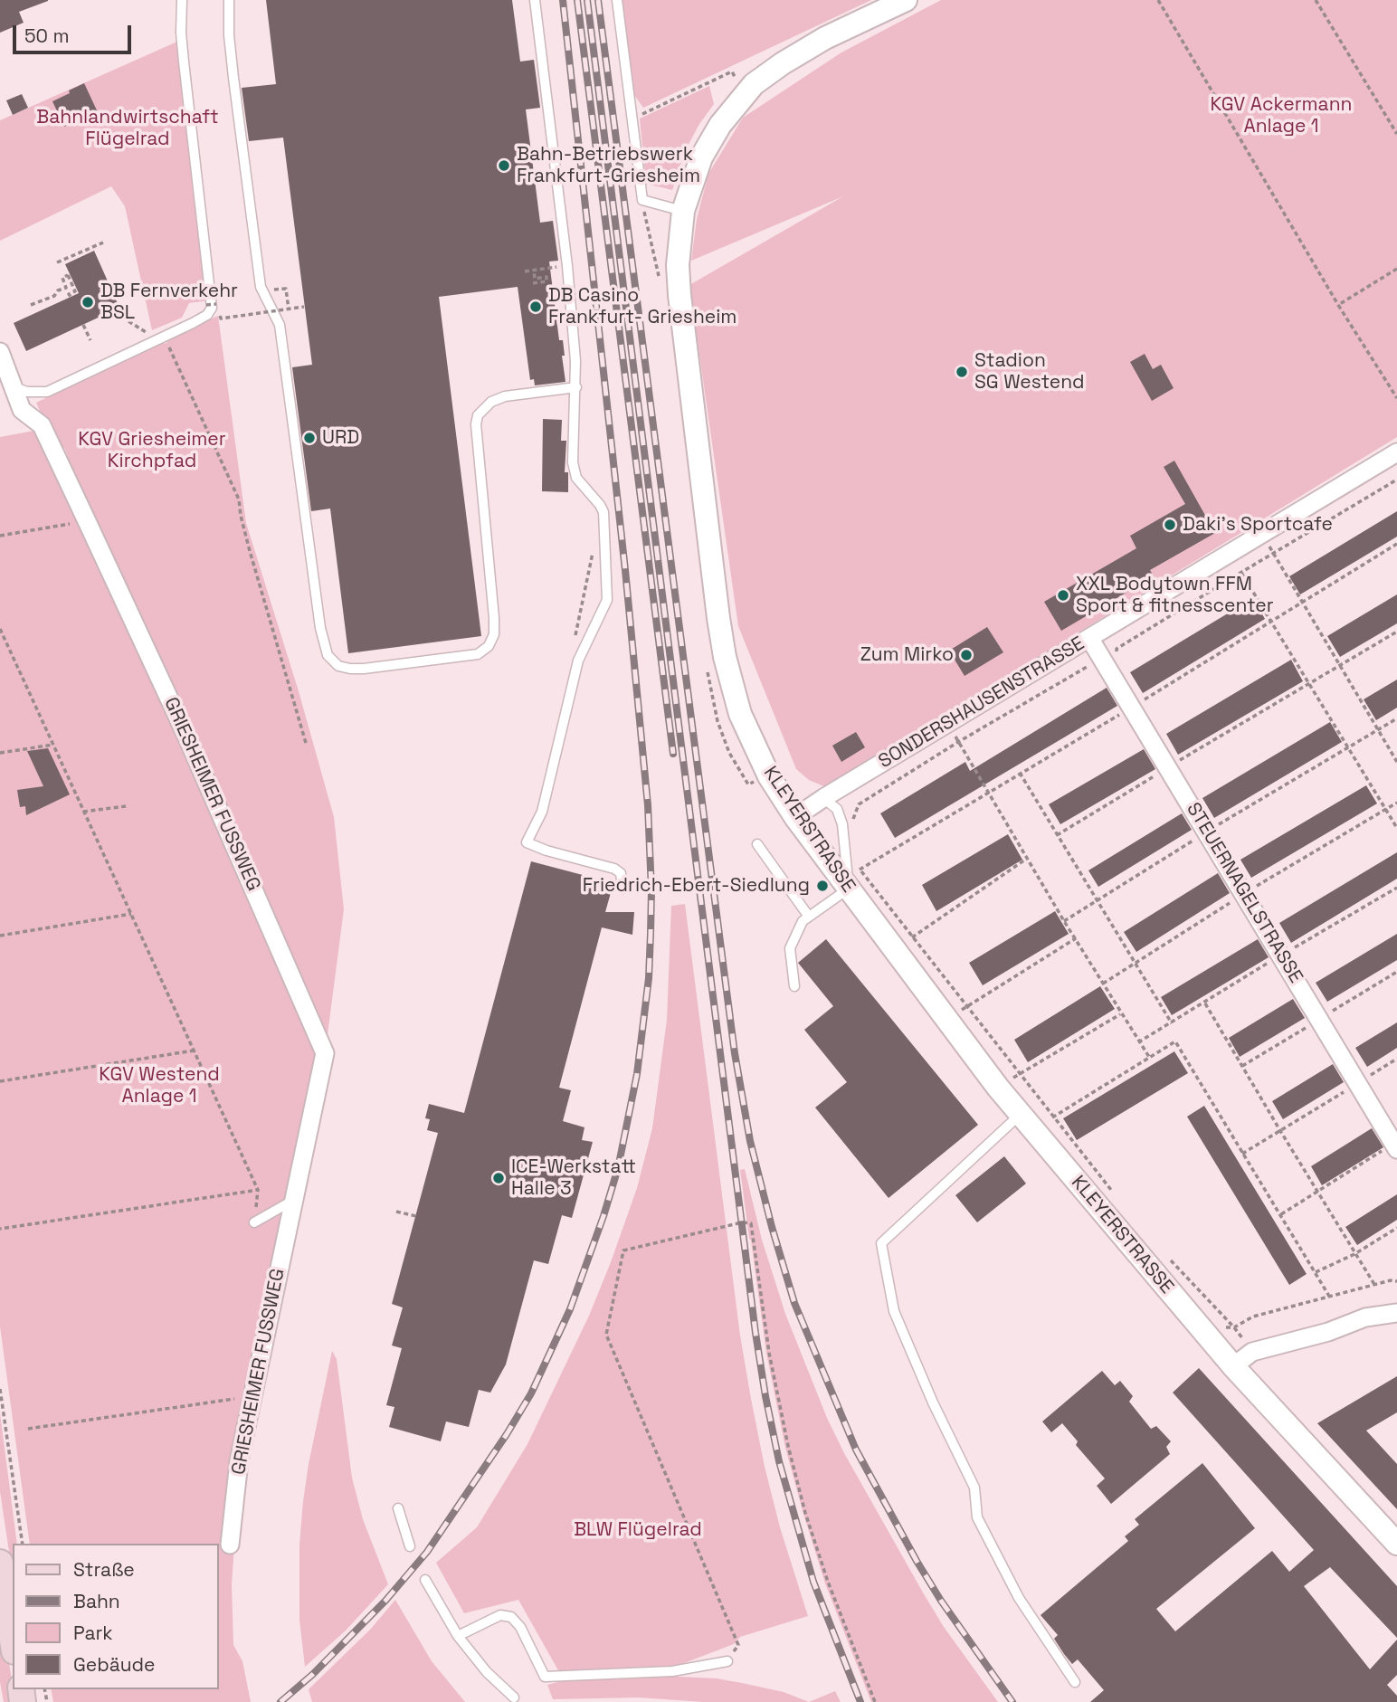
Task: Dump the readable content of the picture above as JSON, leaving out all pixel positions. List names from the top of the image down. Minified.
{"streets":{"street":["SONDERSHAUSENSTRASSE","GRIESHEIMER FUSSWEG","KLEYERSTRASSE","STEUERNAGELSTRASSE"]},"crossings":[["SONDERSHAUSENSTRASSE","KLEYERSTRASSE"],["SONDERSHAUSENSTRASSE","STEUERNAGELSTRASSE"]],"parks":["KGV Ackermann Anlage 1","Bahnlandwirtschaft Flügelrad","KGV Griesheimer Kirchpfad","KGV Westend Anlage 1","BLW Flügelrad"],"places":["Bahn-Betriebswerk Frankfurt-Griesheim","DB Fernverkehr BSL","DB Casino Frankfurt- Griesheim","Stadion SG Westend","URD","Daki's Sportcafe","XXL Bodytown FFM Sport & fitnesscenter","Zum Mirko","Friedrich-Ebert-Siedlung","ICE-Werkstatt Halle 3"],"legend":["Straße","Bahn","Park","Gebäude"],"scale_bar":"50 m"}
